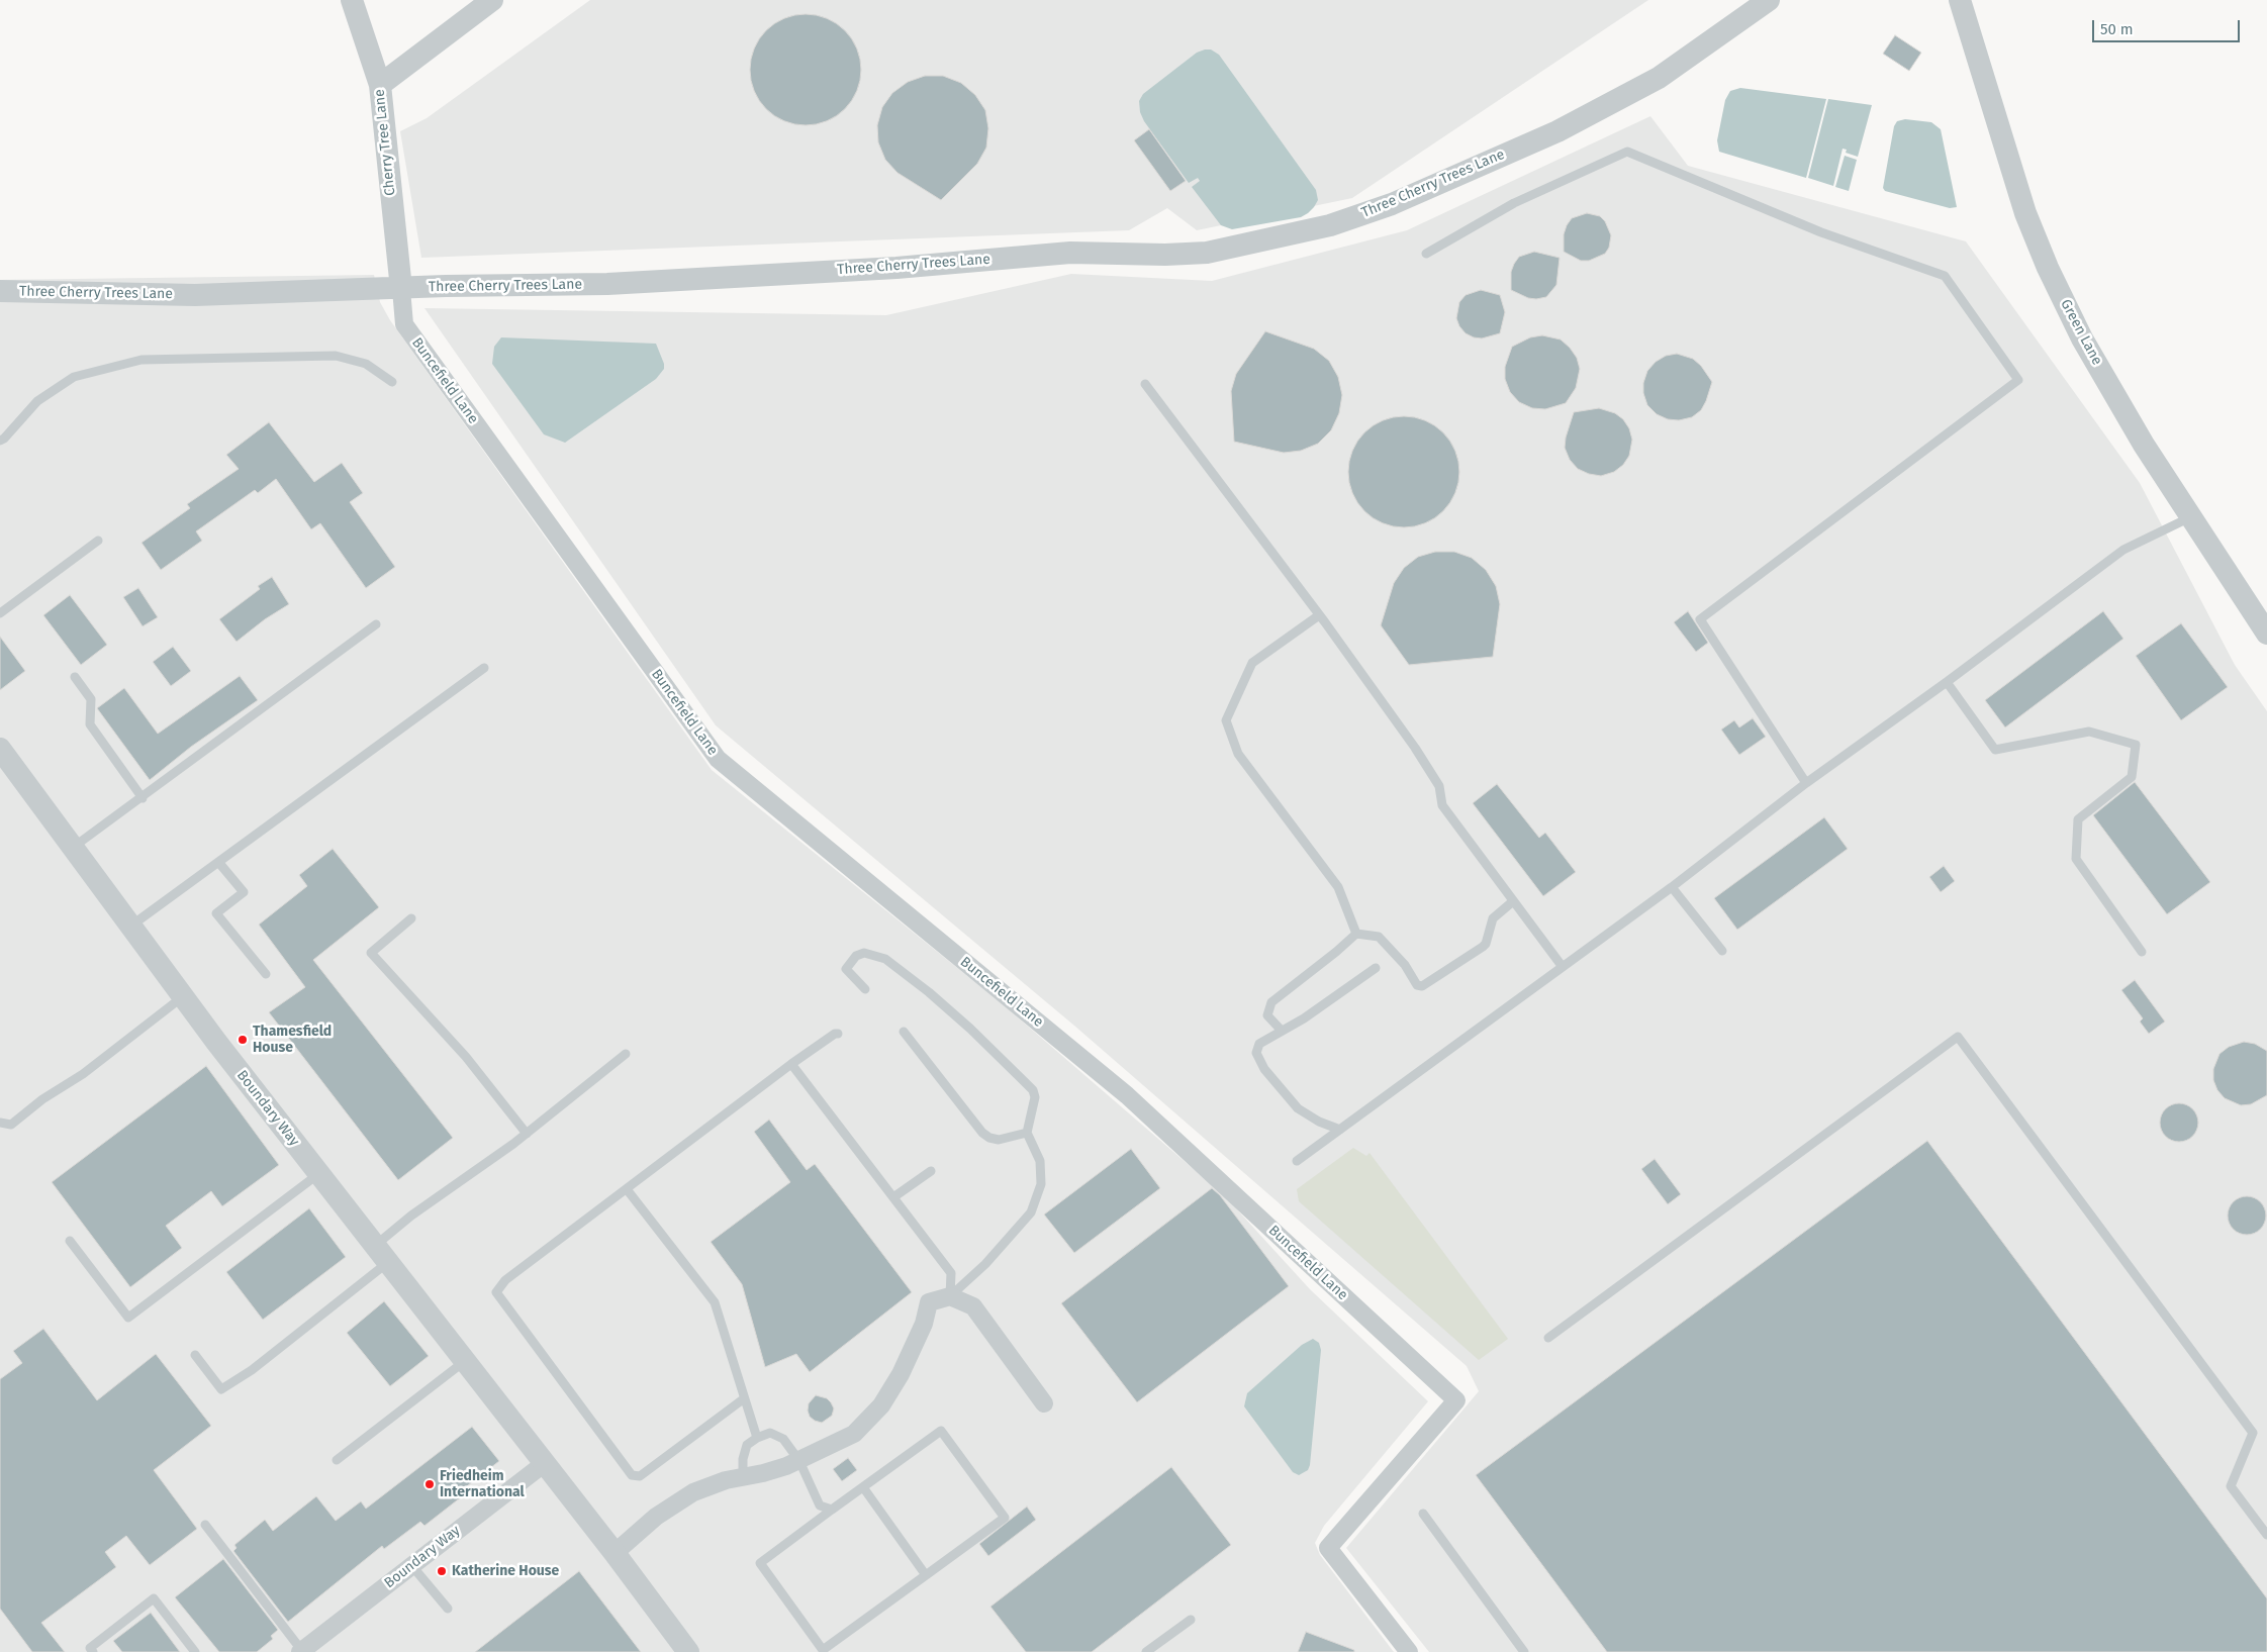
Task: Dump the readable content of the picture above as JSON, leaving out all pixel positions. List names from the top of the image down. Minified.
{"streets":{"street":["Cherry Tree Lane","Three Cherry Trees Lane","Green Lane","Buncefield Lane","Boundary Way"]},"crossings":[["Cherry Tree Lane","Three Cherry Trees Lane"],["Cherry Tree Lane","Buncefield Lane"],["Three Cherry Trees Lane","Buncefield Lane"]],"places":["Thamesfield House","Friedheim International","Katherine House"],"scale_bar":"50 m"}
